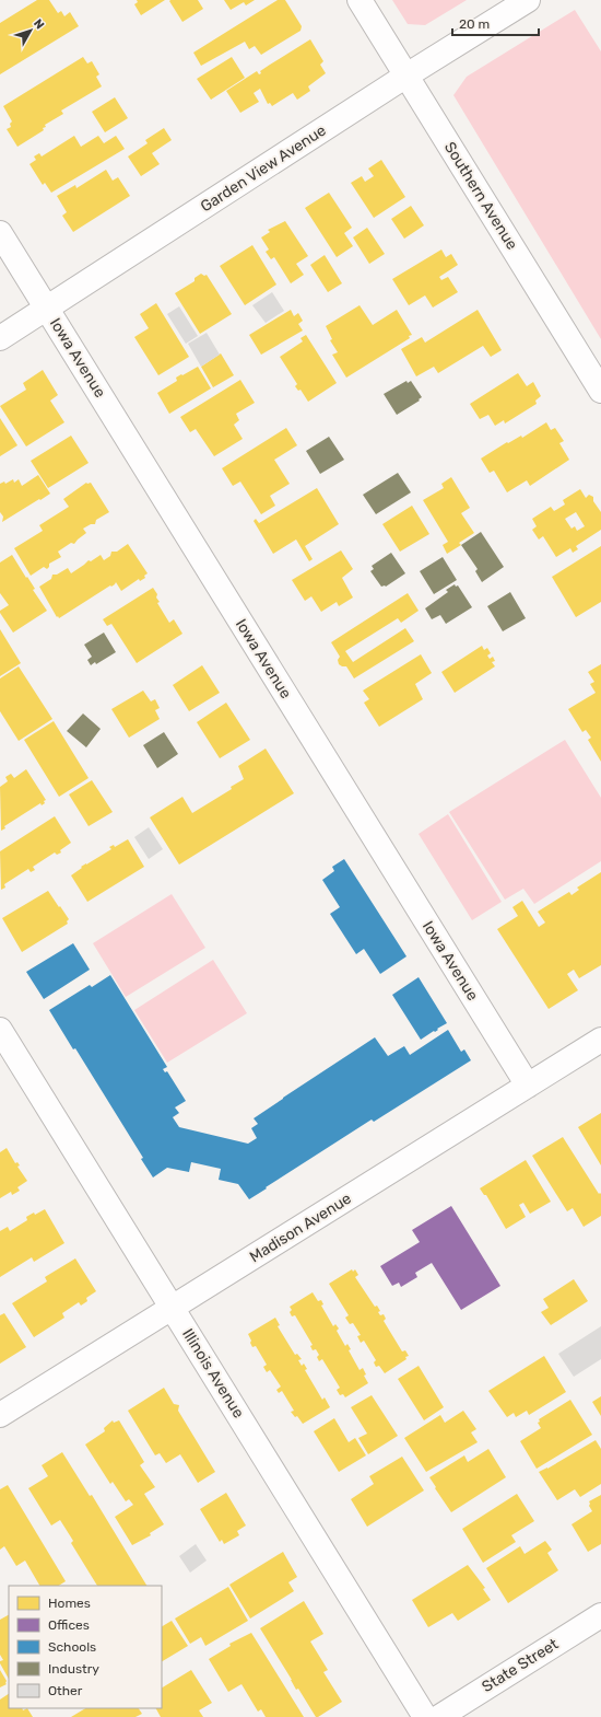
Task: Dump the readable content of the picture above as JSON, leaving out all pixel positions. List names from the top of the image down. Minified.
{"streets":{"street":["Garden View Avenue","Southern Avenue","Iowa Avenue","Madison Avenue","Illinois Avenue","State Street"]},"crossings":[["Garden View Avenue","Southern Avenue"],["Garden View Avenue","Iowa Avenue"],["Iowa Avenue","Madison Avenue"],["Madison Avenue","Illinois Avenue"]],"legend":["Homes","Offices","Schools","Industry","Other"],"scale_bar":"20 m","north":"top right"}
